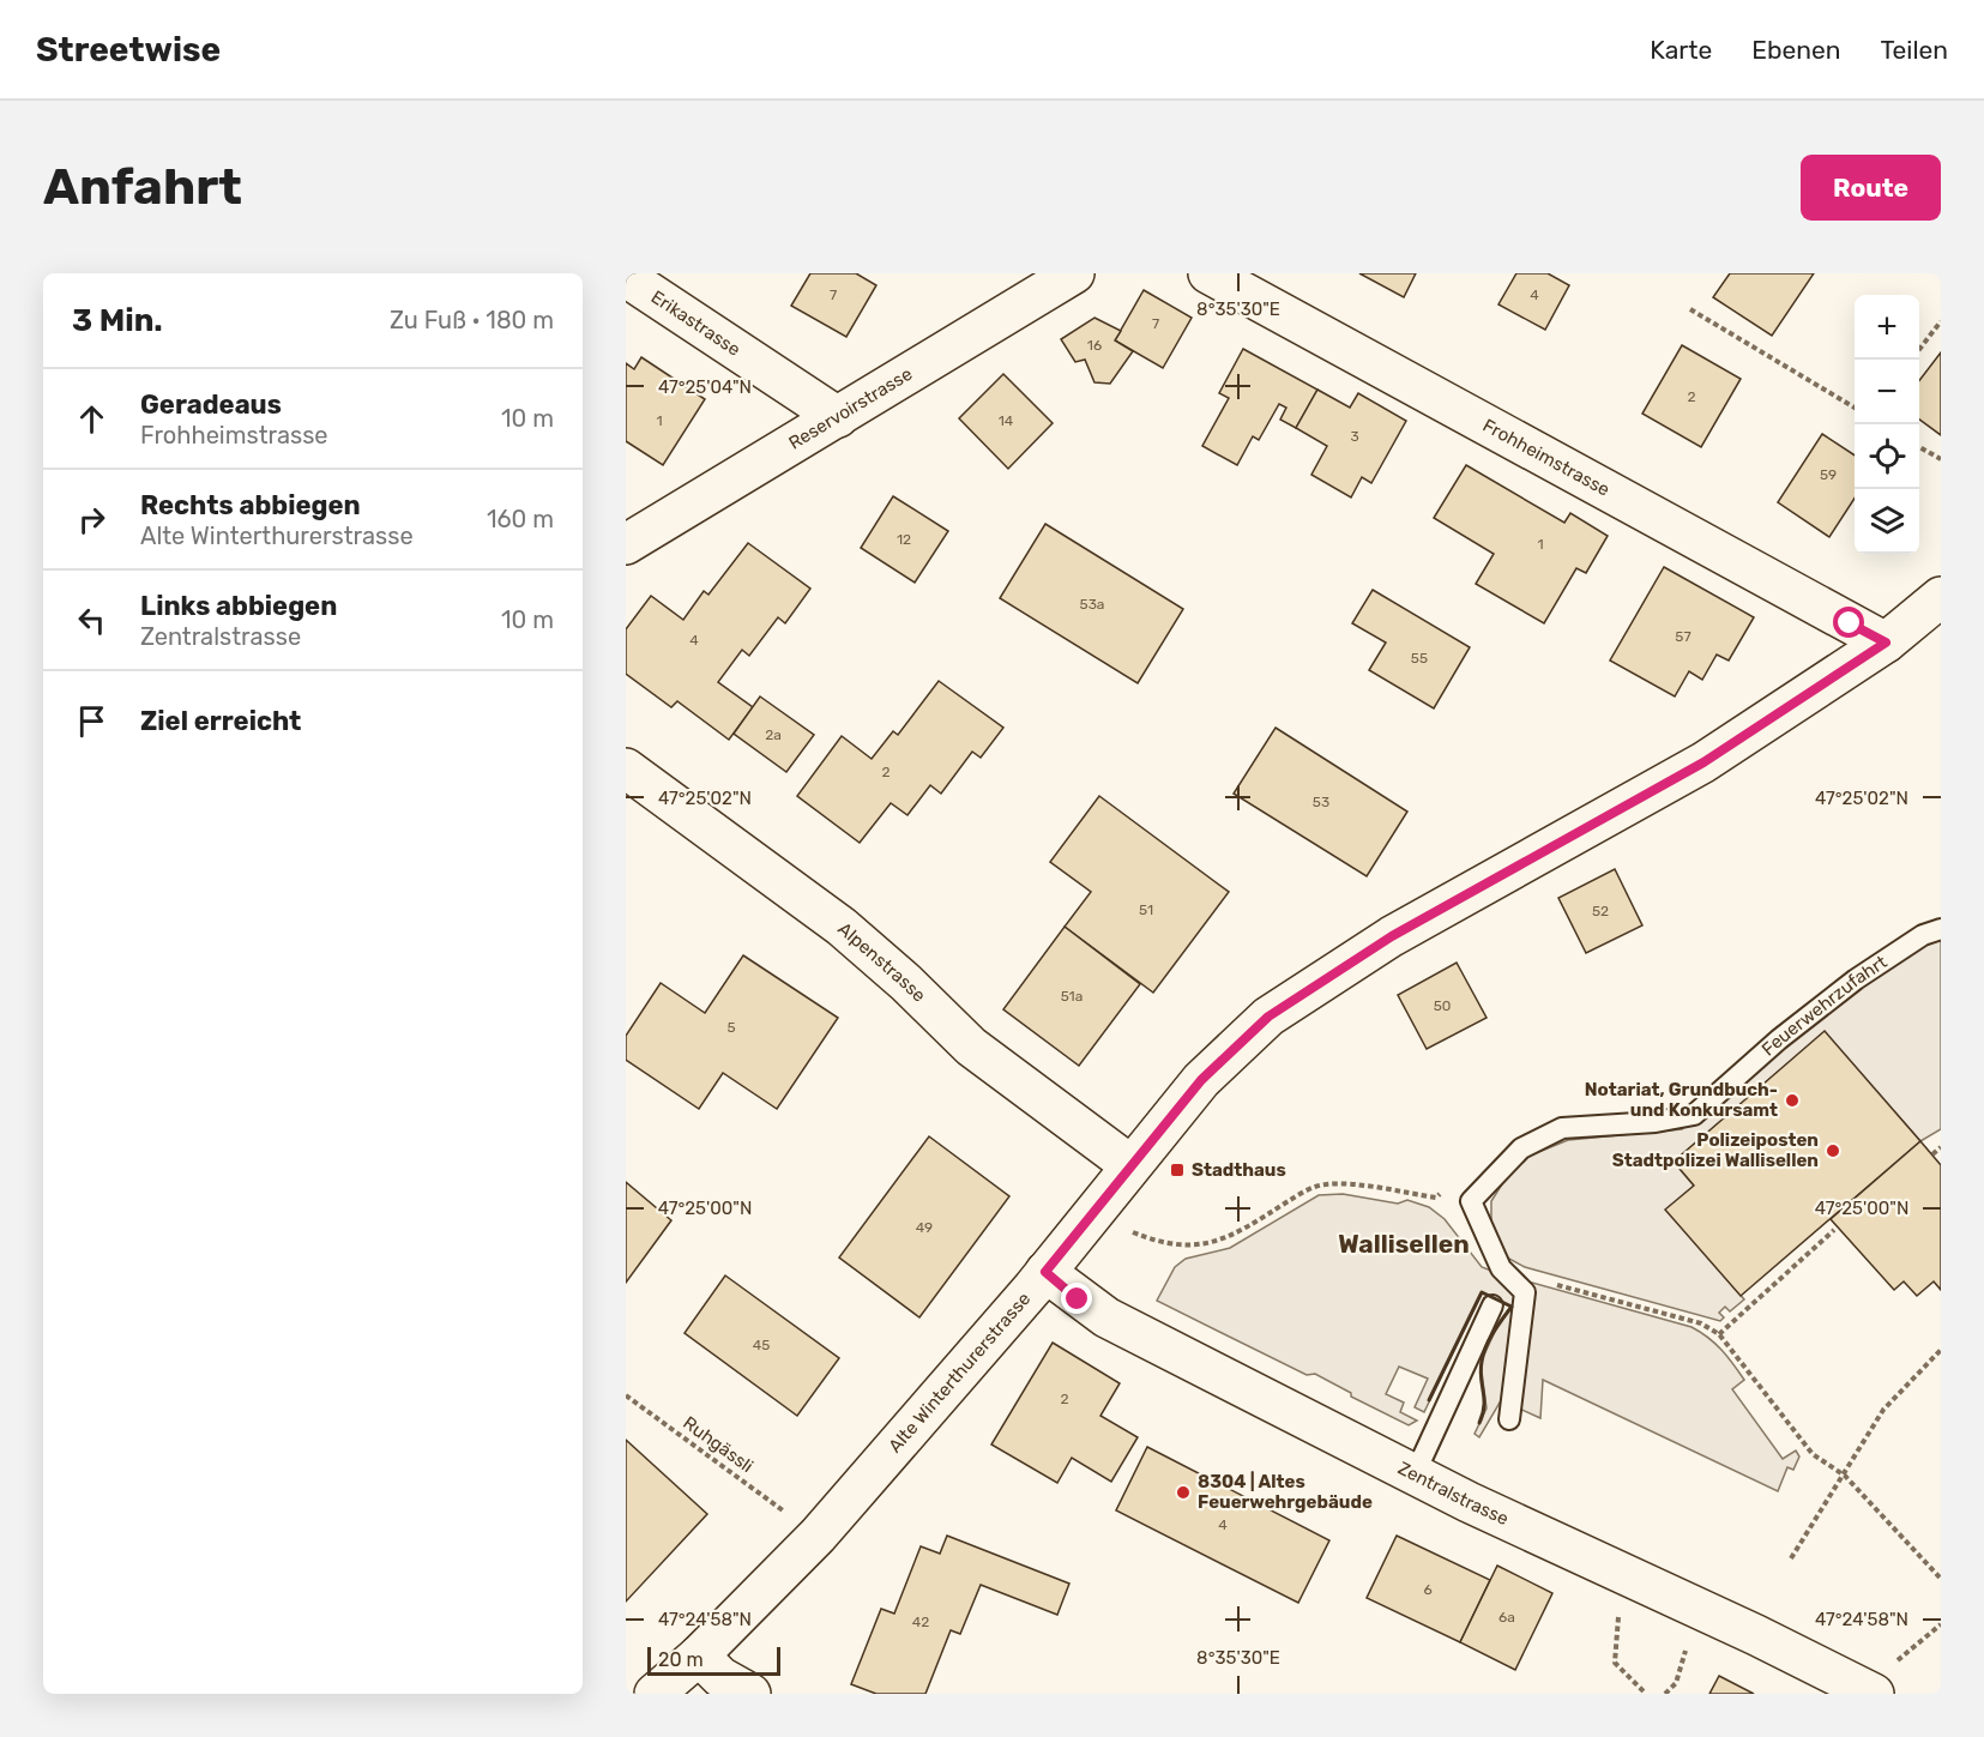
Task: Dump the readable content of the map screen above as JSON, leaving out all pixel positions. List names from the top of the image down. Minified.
{"streets":{"street":["Erikastrasse","Reservoirstrasse","Frohheimstrasse","Alpenstrasse","Alte Winterthurerstrasse","Zentralstrasse"],"lane":["Feuerwehrzufahrt"],"path":["Ruhgässli"]},"crossings":[["Erikastrasse","Reservoirstrasse"],["Frohheimstrasse","Alte Winterthurerstrasse"],["Alpenstrasse","Alte Winterthurerstrasse"],["Alte Winterthurerstrasse","Zentralstrasse"]],"districts":["Wallisellen"],"places":{"other":["Notariat, Grundbuch- und Konkursamt","Polizeiposten Stadtpolizei Wallisellen","8304 | Altes Feuerwehrgebäude"],"transit":["Stadthaus"]},"house_numbers":["7","4","7","16","2","1","14","3","59","12","1","53a","57","4","55","2a","2","53","51","52","51a","50","5","49","45","2","4","6","6a","42"],"scale_bar":"20 m","page":{"header":"Streetwise","nav":["Karte","Ebenen","Teilen"],"buttons":"Route","title":"Anfahrt","heading":["3 Min.","Zu Fuß · 180 m"],"map_buttons":["+","−"],"list":[["Geradeaus","Frohheimstrasse","10 m"],["Rechts abbiegen","Alte Winterthurerstrasse","160 m"],["Links abbiegen","Zentralstrasse","10 m"],"Ziel erreicht"],"scale":"20 m"},"coordinates":["8°35'30\"E","47°25'04\"N","47°25'02\"N","47°25'00\"N","47°24'58\"N"]}
